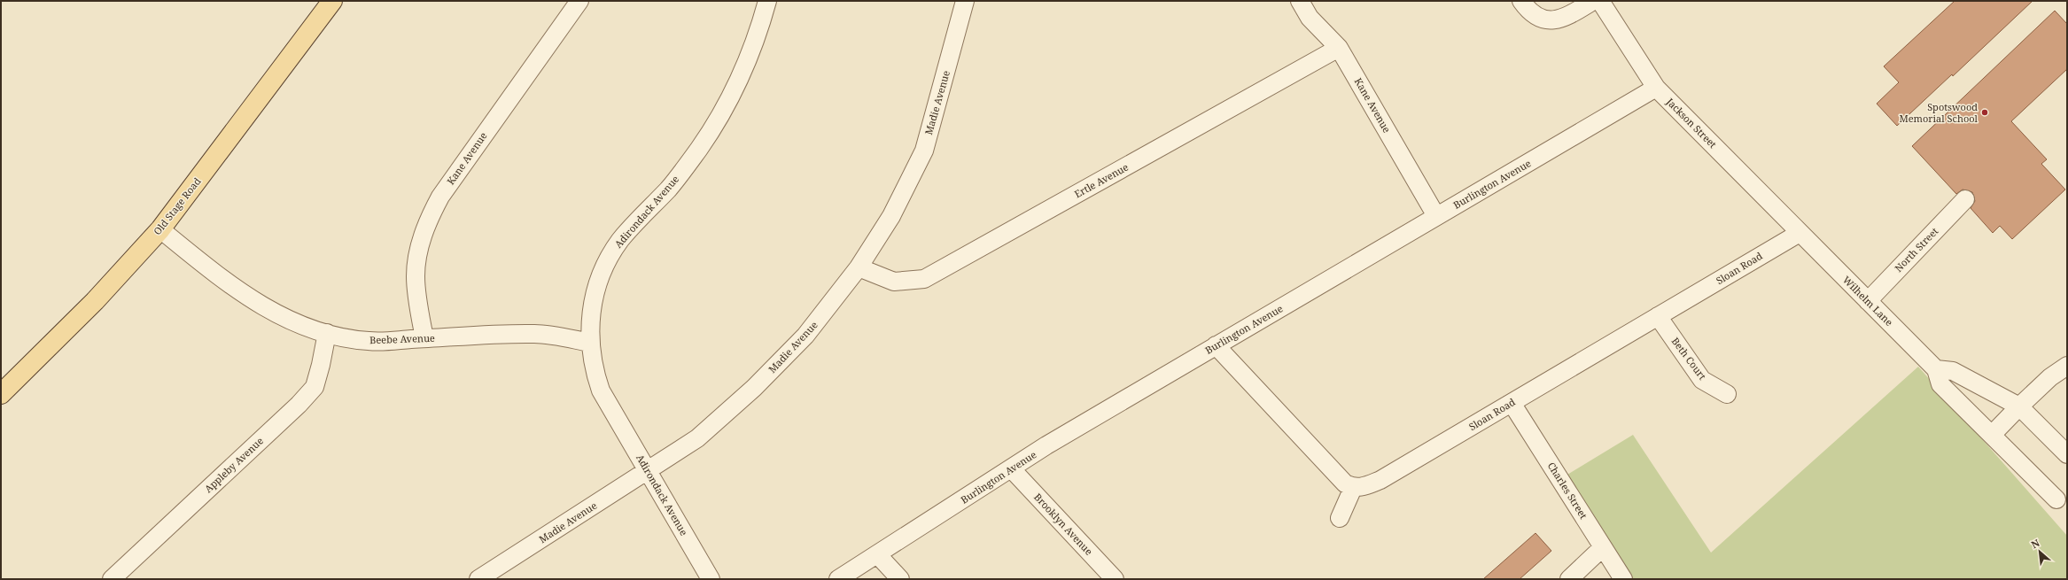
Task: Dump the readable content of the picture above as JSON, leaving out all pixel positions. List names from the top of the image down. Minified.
{"streets":{"main road":["Old Stage Road"],"street":["Madie Avenue","Kane Avenue","Jackson Street","Ertle Avenue","Burlington Avenue","Adirondack Avenue","North Street","Sloan Road","Wilhelm Lane","Beebe Avenue","Beth Court","Appleby Avenue","Charles Street","Brooklyn Avenue"]},"crossings":[["Madie Avenue","Ertle Avenue"],["Madie Avenue","Adirondack Avenue"],["Kane Avenue","Ertle Avenue"],["Kane Avenue","Burlington Avenue"],["Kane Avenue","Beebe Avenue"],["Jackson Street","Burlington Avenue"],["Jackson Street","Sloan Road"],["Jackson Street","Wilhelm Lane"],["Burlington Avenue","Brooklyn Avenue"],["Old Stage Road","Beebe Avenue"],["Adirondack Avenue","Beebe Avenue"],["North Street","Wilhelm Lane"],["Sloan Road","Wilhelm Lane"],["Sloan Road","Beth Court"],["Sloan Road","Charles Street"],["Beebe Avenue","Appleby Avenue"]],"places":["Spotswood Memorial School"],"north":"top left"}
